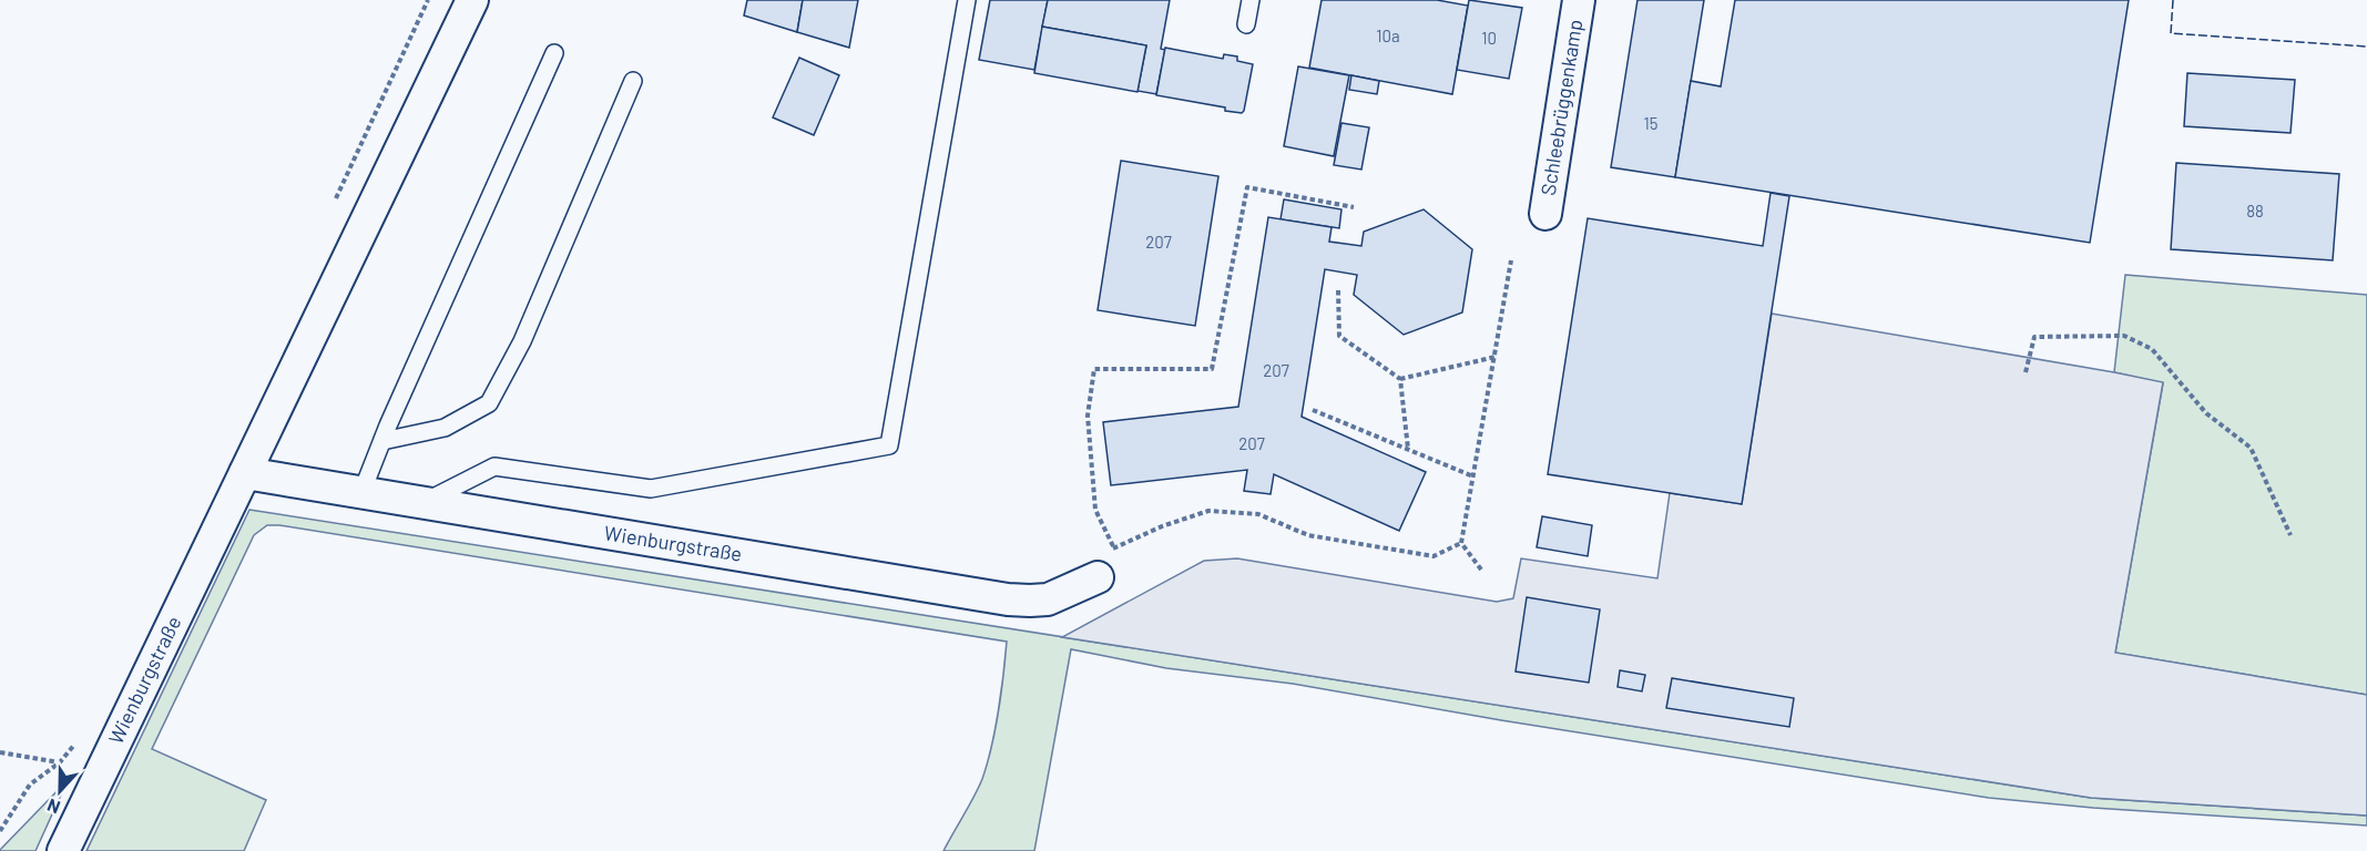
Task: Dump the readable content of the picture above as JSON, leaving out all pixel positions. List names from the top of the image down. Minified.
{"streets":{"street":["Schleebrüggenkamp","Wienburgstraße"]},"house_numbers":["10a","10","15","88","207","207","207"],"north":"bottom"}
